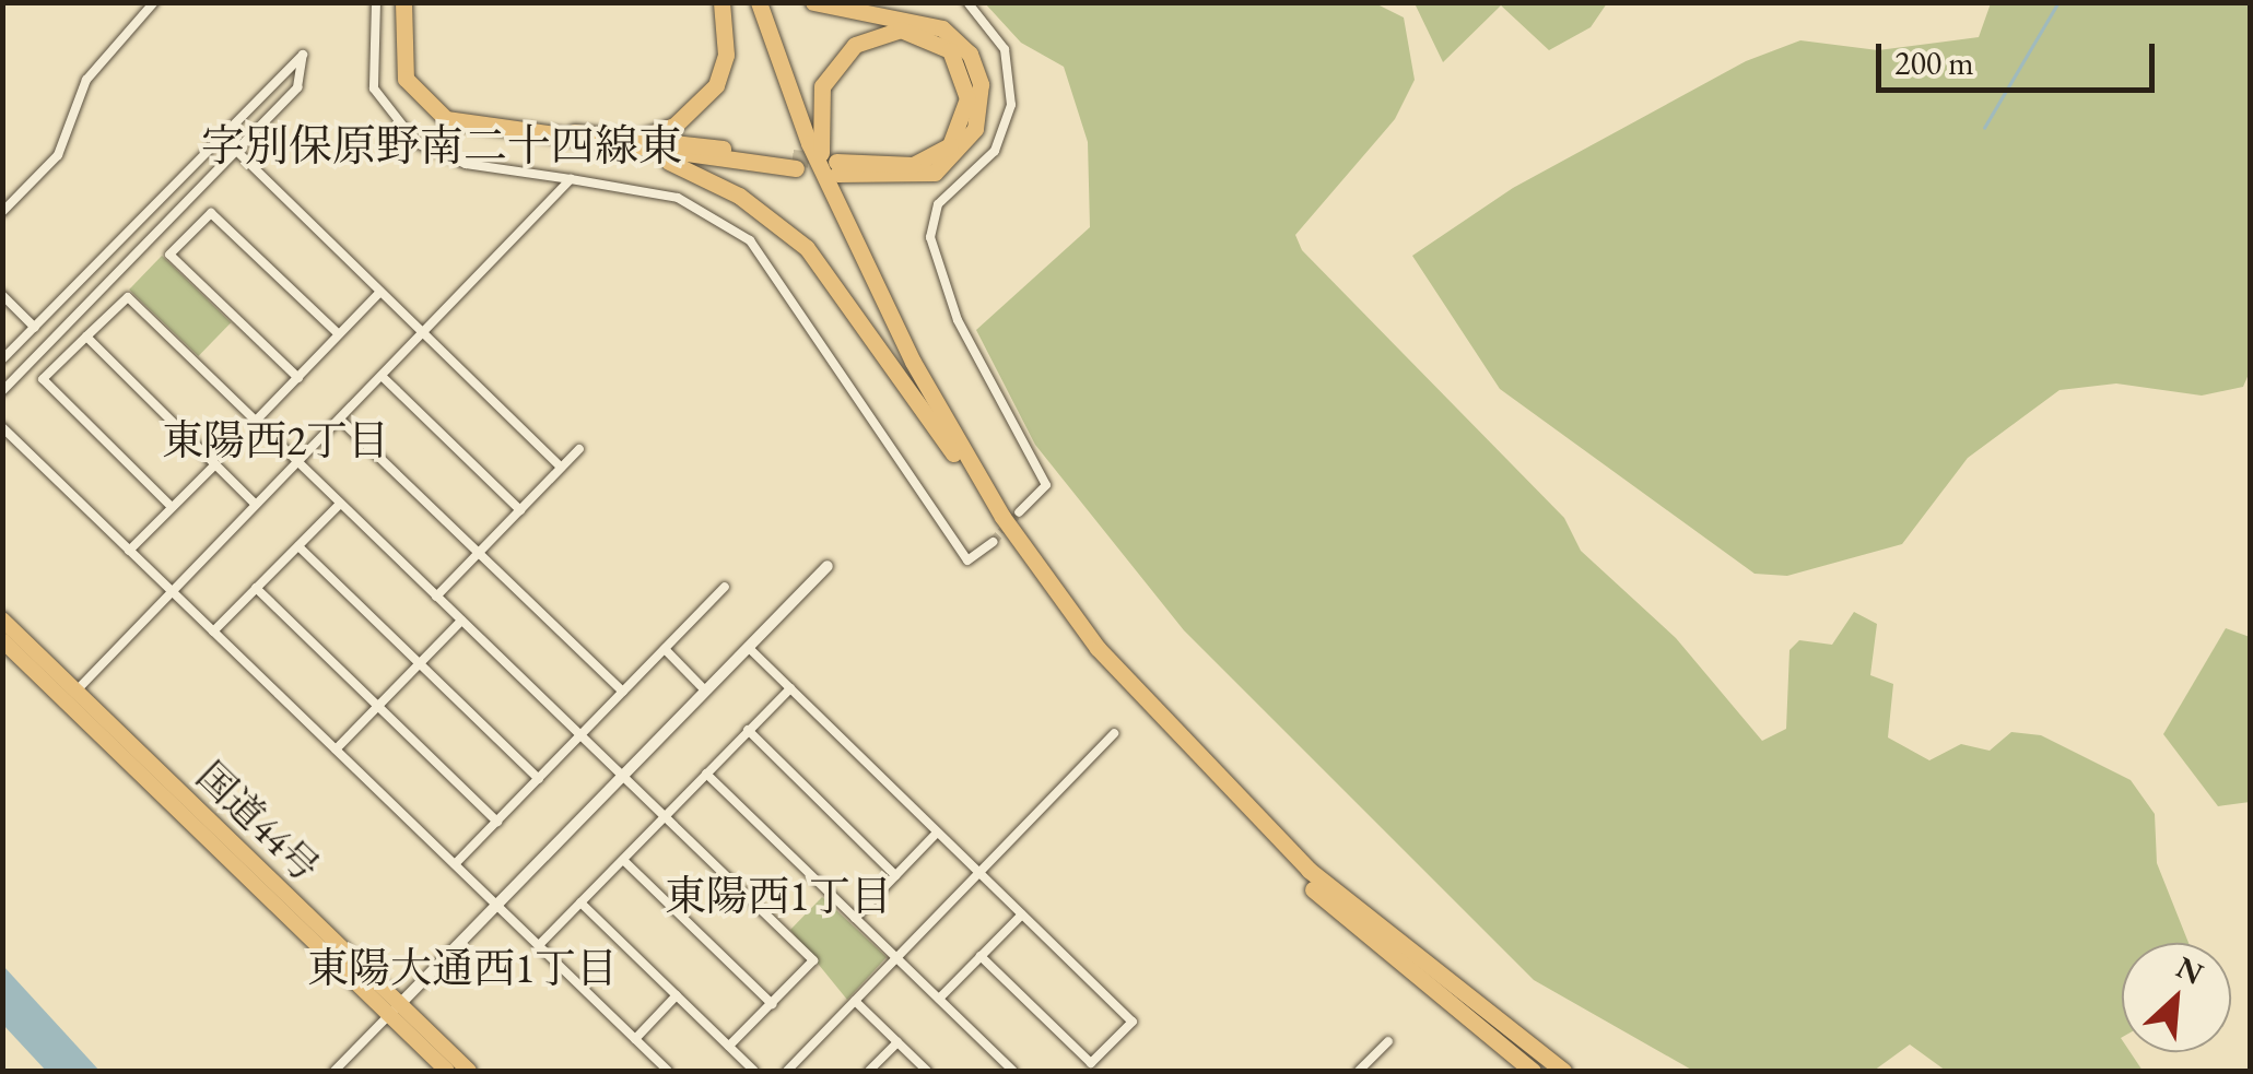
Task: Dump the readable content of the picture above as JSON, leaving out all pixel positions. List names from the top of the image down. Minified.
{"streets":{"highway":["国道44号"]},"districts":["字別保原野南二十四線東","東陽西2丁目","東陽西1丁目","東陽大通西1丁目"],"scale_bar":"200 m","north":"top right"}
